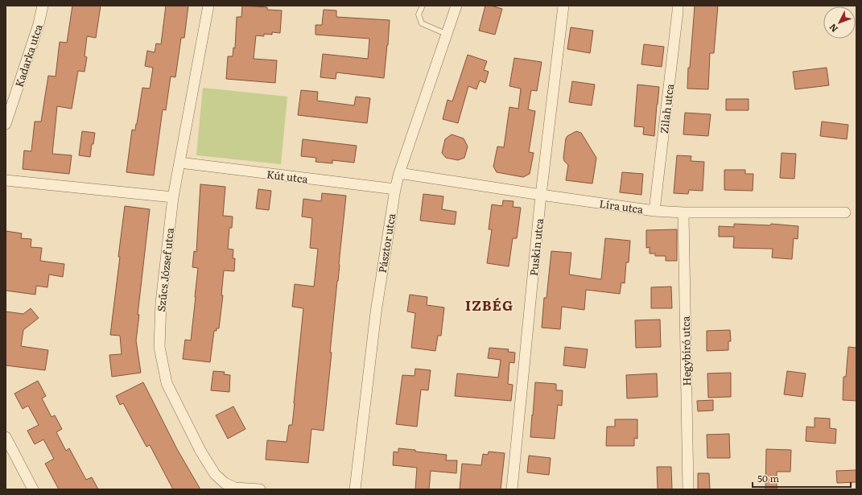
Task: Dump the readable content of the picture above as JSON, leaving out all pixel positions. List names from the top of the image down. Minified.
{"streets":{"street":["Kadarka utca","Zilah utca","Kút utca","Líra utca","Pásztor utca","Puskin utca","Szűcs József utca","Hegybíró utca"]},"crossings":[["Zilah utca","Líra utca"],["Kút utca","Pásztor utca"],["Kút utca","Szűcs József utca"],["Líra utca","Pásztor utca"],["Líra utca","Puskin utca"],["Líra utca","Hegybíró utca"]],"districts":["IZBÉG"],"scale_bar":"50 m","north":"bottom left"}
